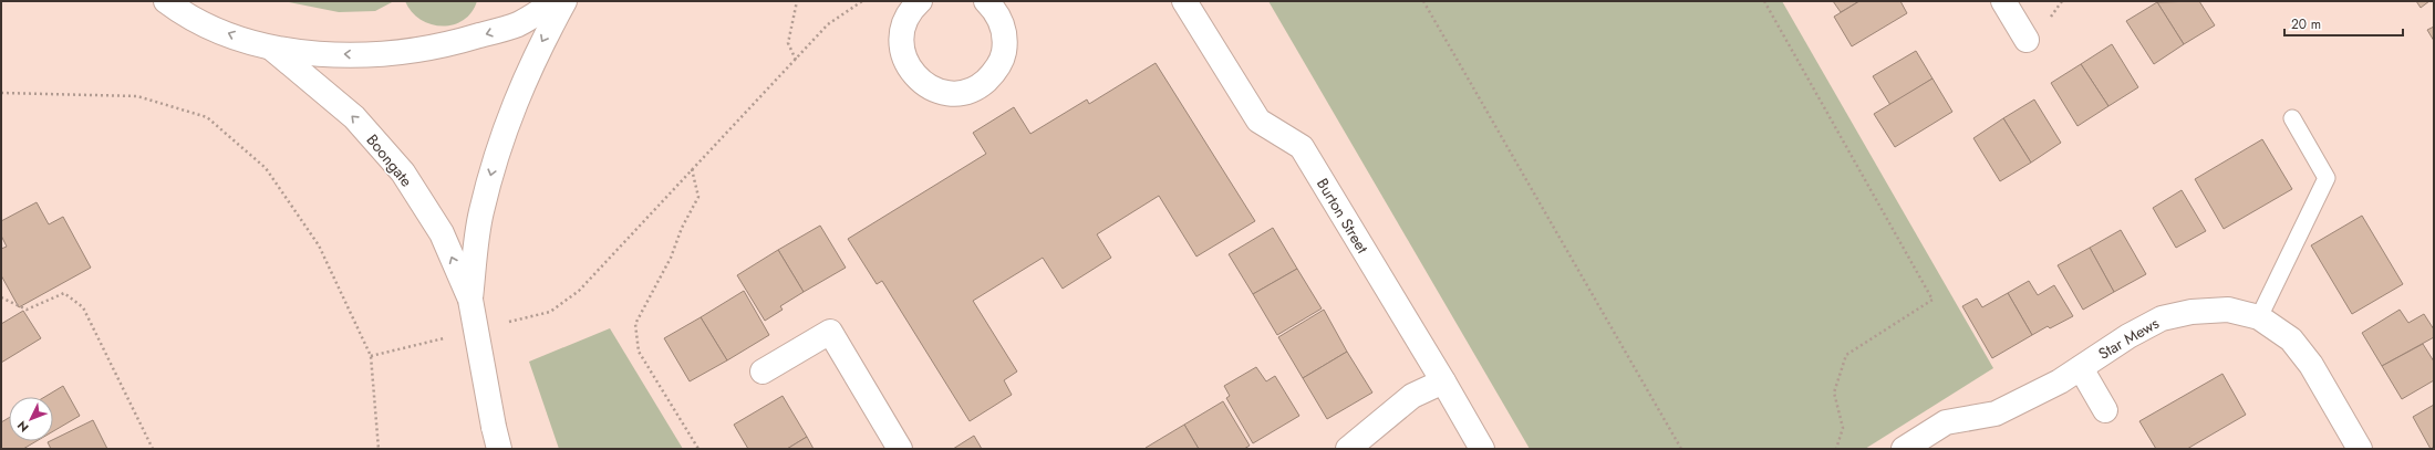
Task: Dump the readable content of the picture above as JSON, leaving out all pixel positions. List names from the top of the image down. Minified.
{"streets":{"street":["Boongate","Burton Street","Star Mews"]},"scale_bar":"20 m","north":"bottom left"}
